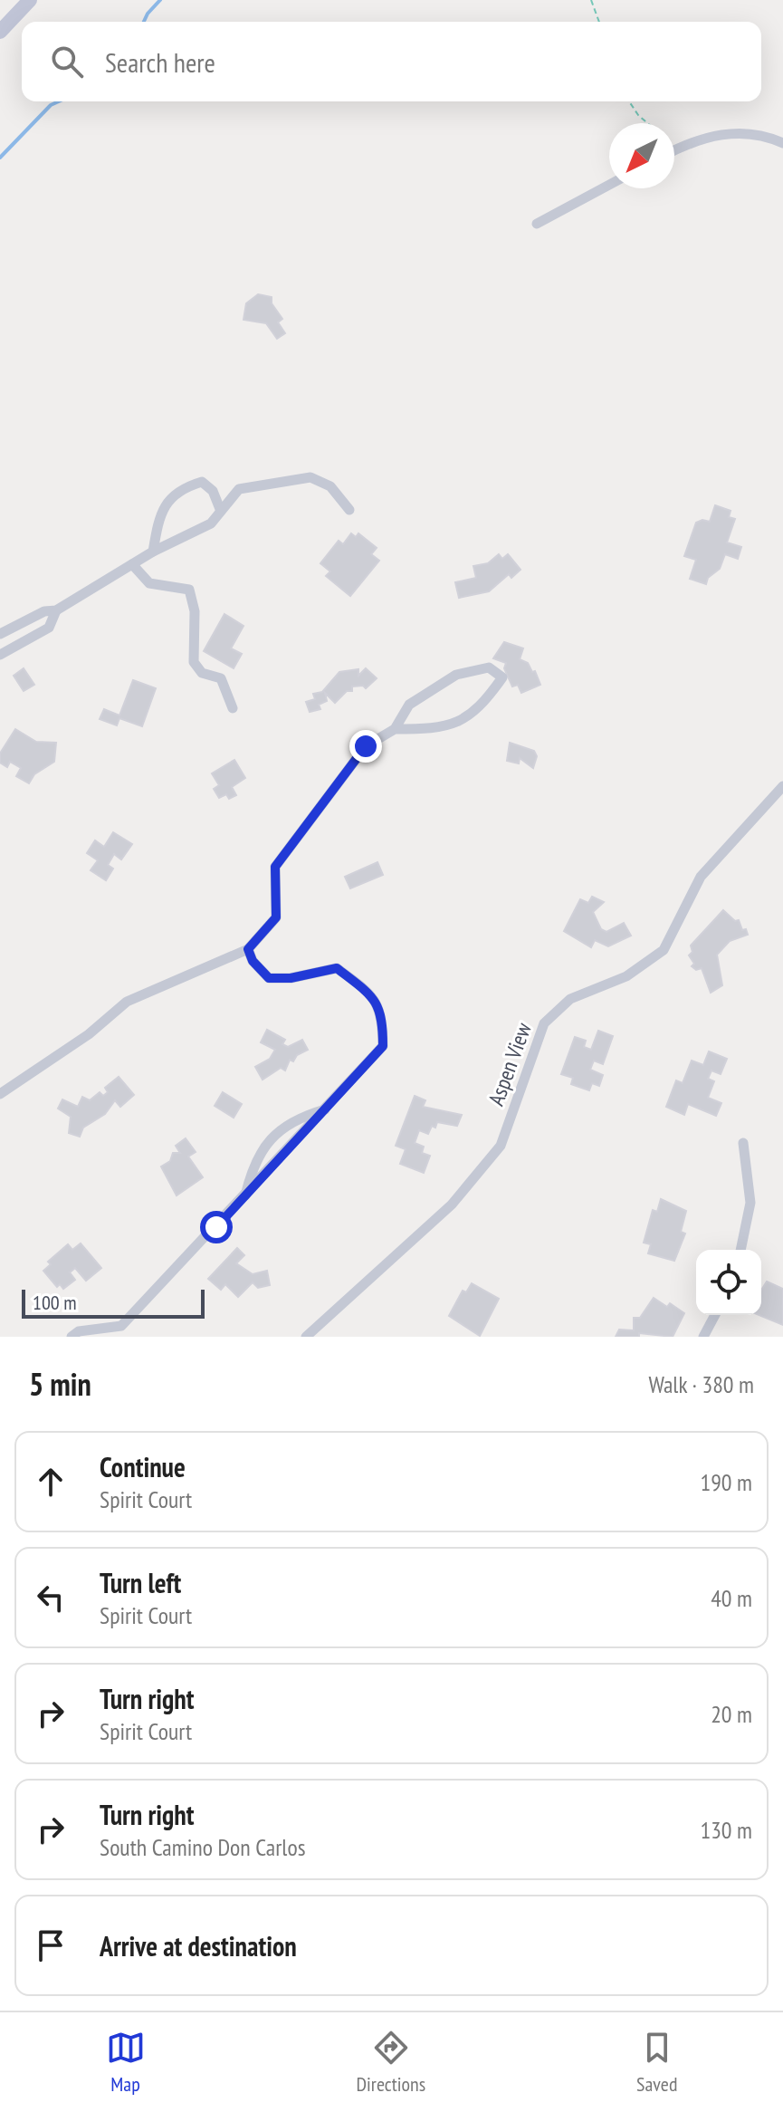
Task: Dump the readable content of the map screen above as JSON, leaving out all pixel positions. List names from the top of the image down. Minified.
{"streets":{"street":["Aspen View"]},"scale_bar":"100 m","north":"bottom left","page":{"search":"Search here","scale":"100 m","heading":["5 min","Walk · 380 m"],"list":[["Continue","Spirit Court","190 m"],["Turn left","Spirit Court","40 m"],["Turn right","Spirit Court","20 m"],["Turn right","South Camino Don Carlos","130 m"],"Arrive at destination"],"nav":["Map","Directions","Saved"]}}
